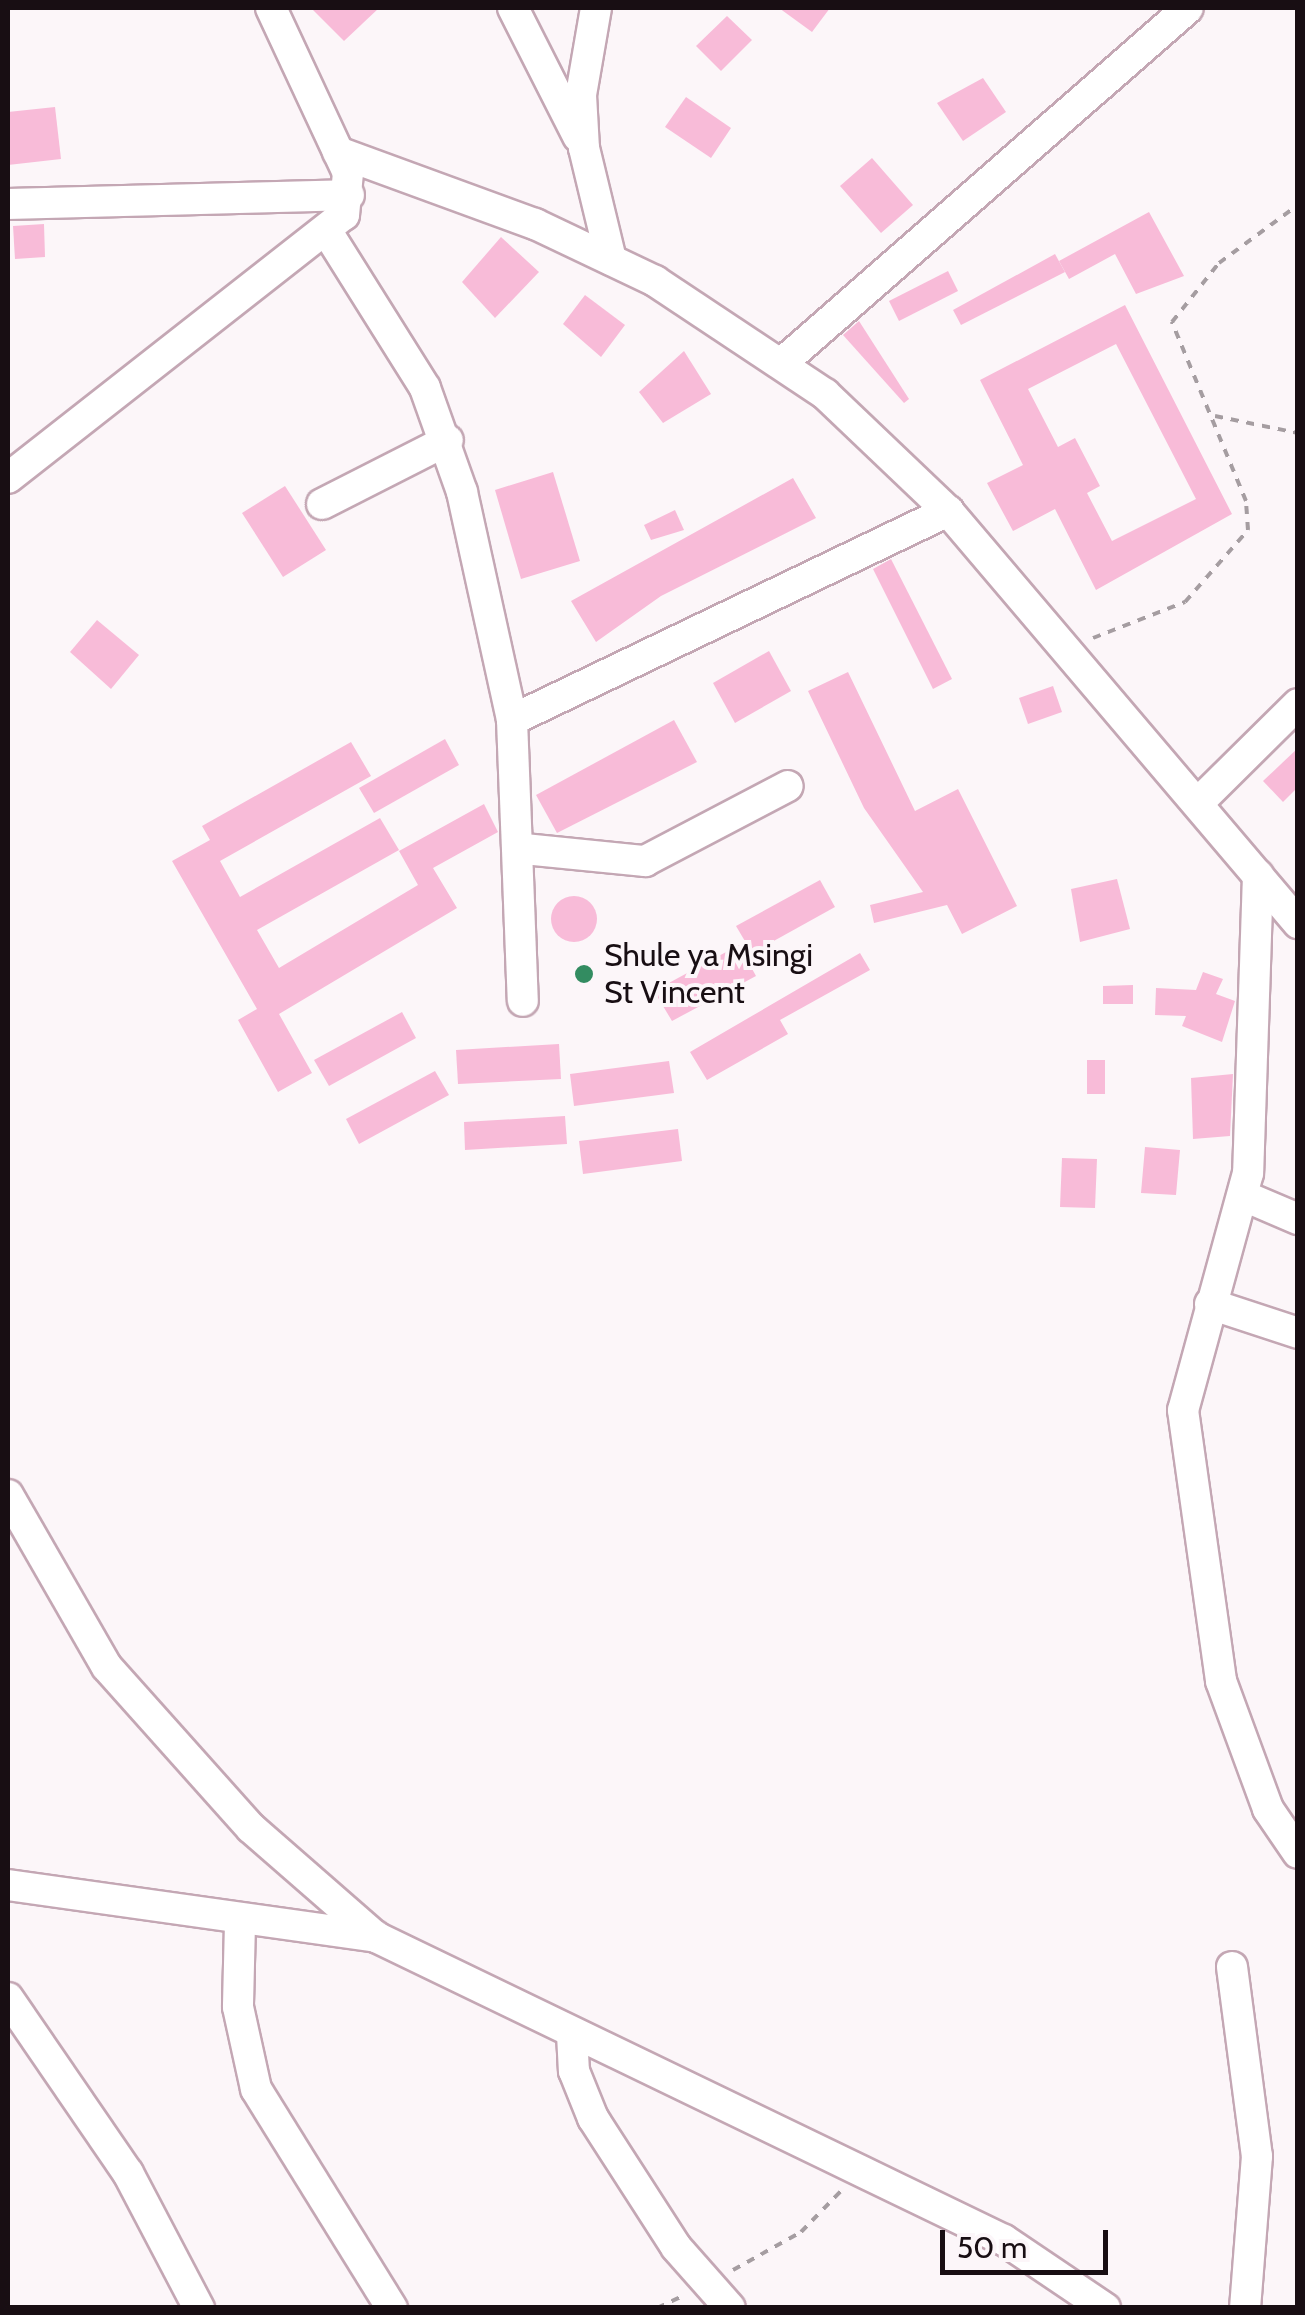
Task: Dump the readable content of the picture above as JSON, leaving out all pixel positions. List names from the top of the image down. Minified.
{"places":["Shule ya Msingi St Vincent"],"scale_bar":"50 m"}
